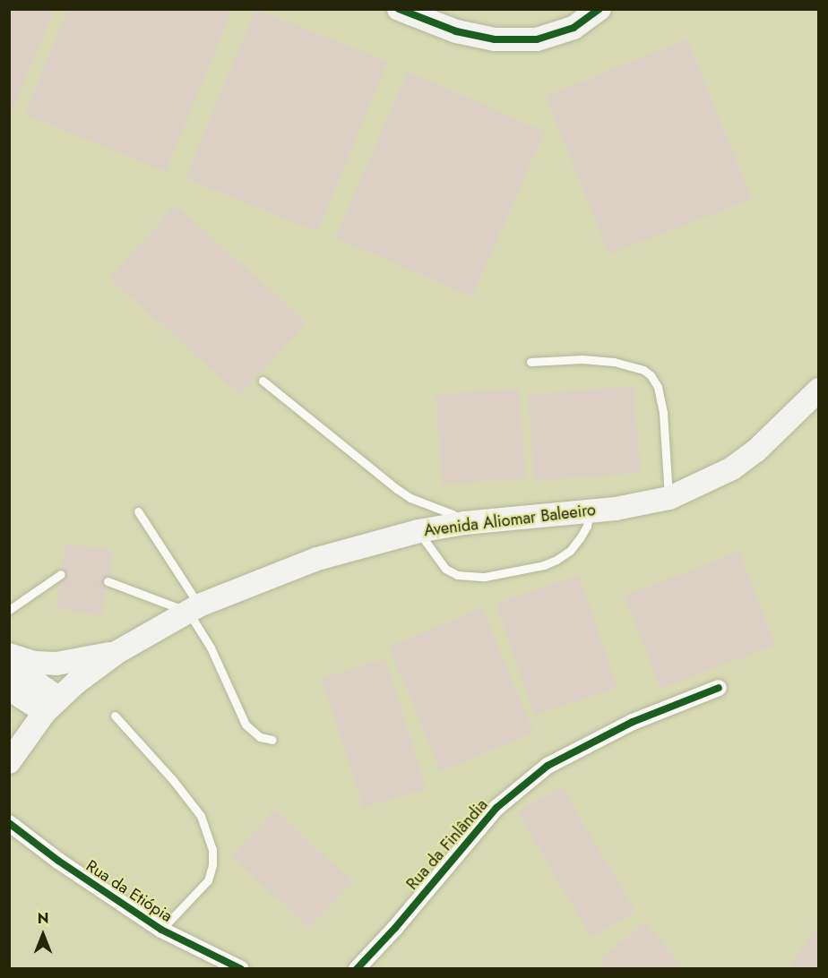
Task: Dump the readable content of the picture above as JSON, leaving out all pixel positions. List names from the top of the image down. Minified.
{"streets":{"main road":["Avenida Aliomar Baleeiro"],"street":["Rua da Finlândia","Rua da Etiópia"]},"north":"top"}
